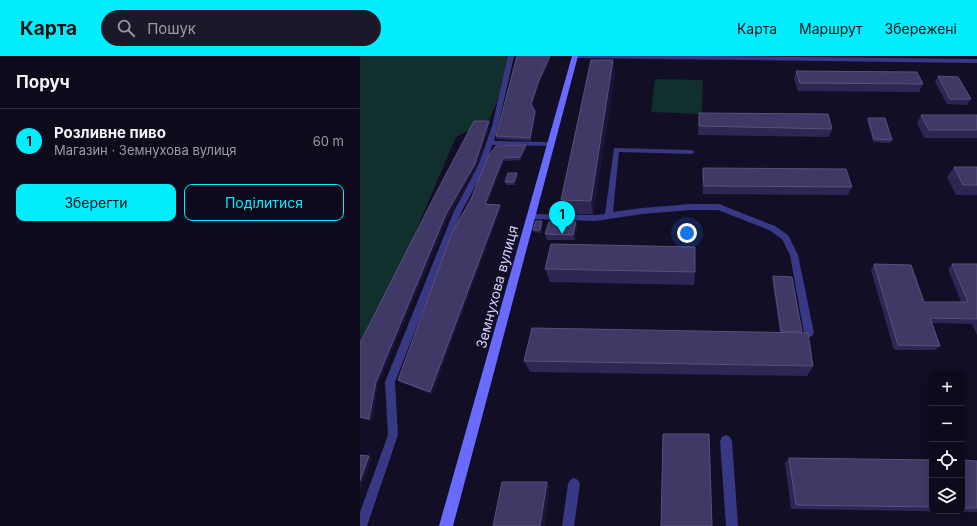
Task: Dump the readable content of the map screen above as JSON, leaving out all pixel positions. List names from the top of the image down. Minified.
{"streets":{"street":["Земнухова вулиця"]},"page":{"header":"Карта","search":"Пошук","nav":["Карта","Маршрут","Збережені"],"heading":"Поруч","list":[{"mark":"1","name":"Розливне пиво","note":"Магазин · Земнухова вулиця","value":"60 m"}],"buttons":["Зберегти","Поділитися"],"pins":"1","map_buttons":["+","−"]}}
